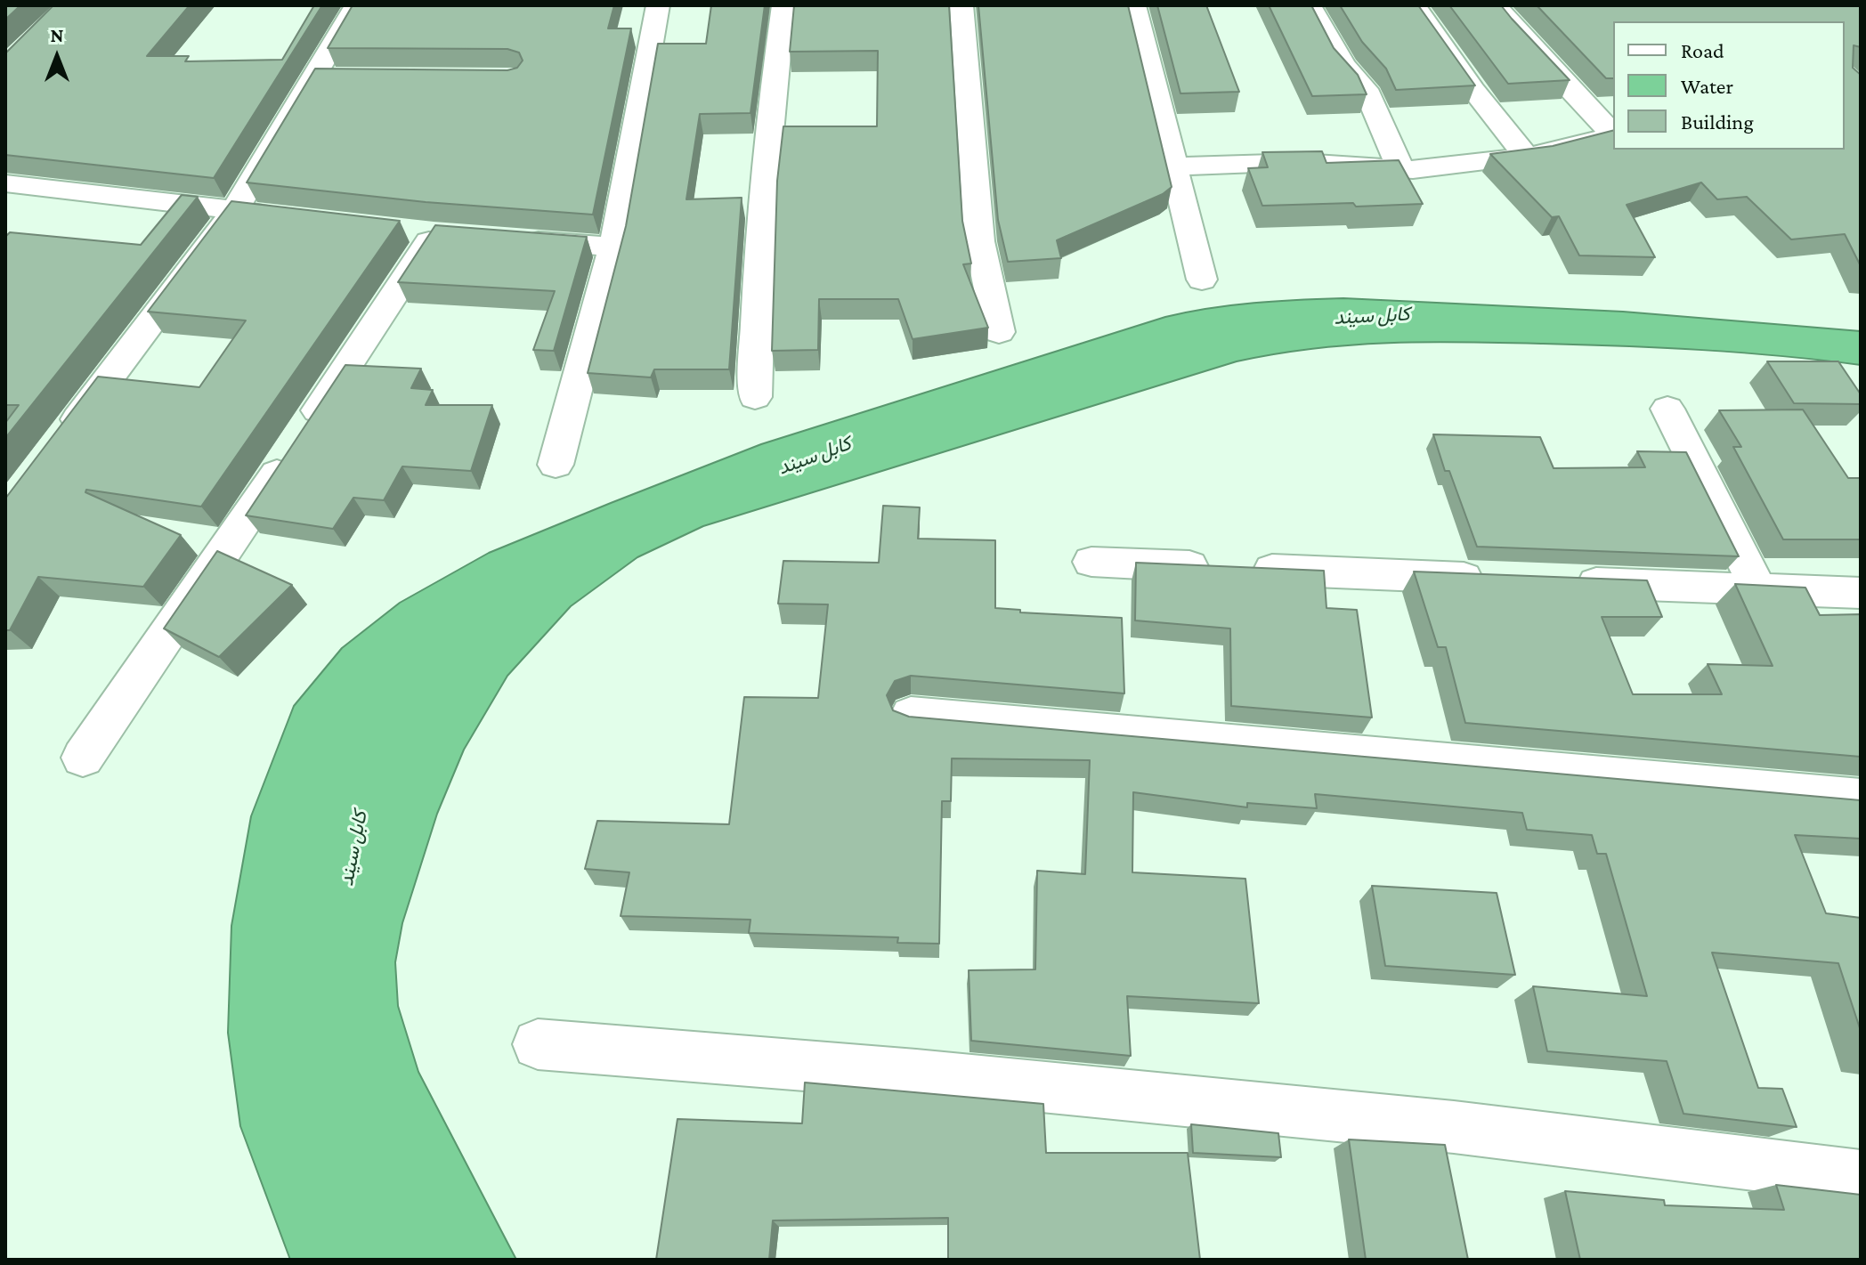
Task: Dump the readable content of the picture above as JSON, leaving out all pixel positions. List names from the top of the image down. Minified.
{"water":["کابل سيند"],"legend":["Road","Water","Building"],"north":"top"}
